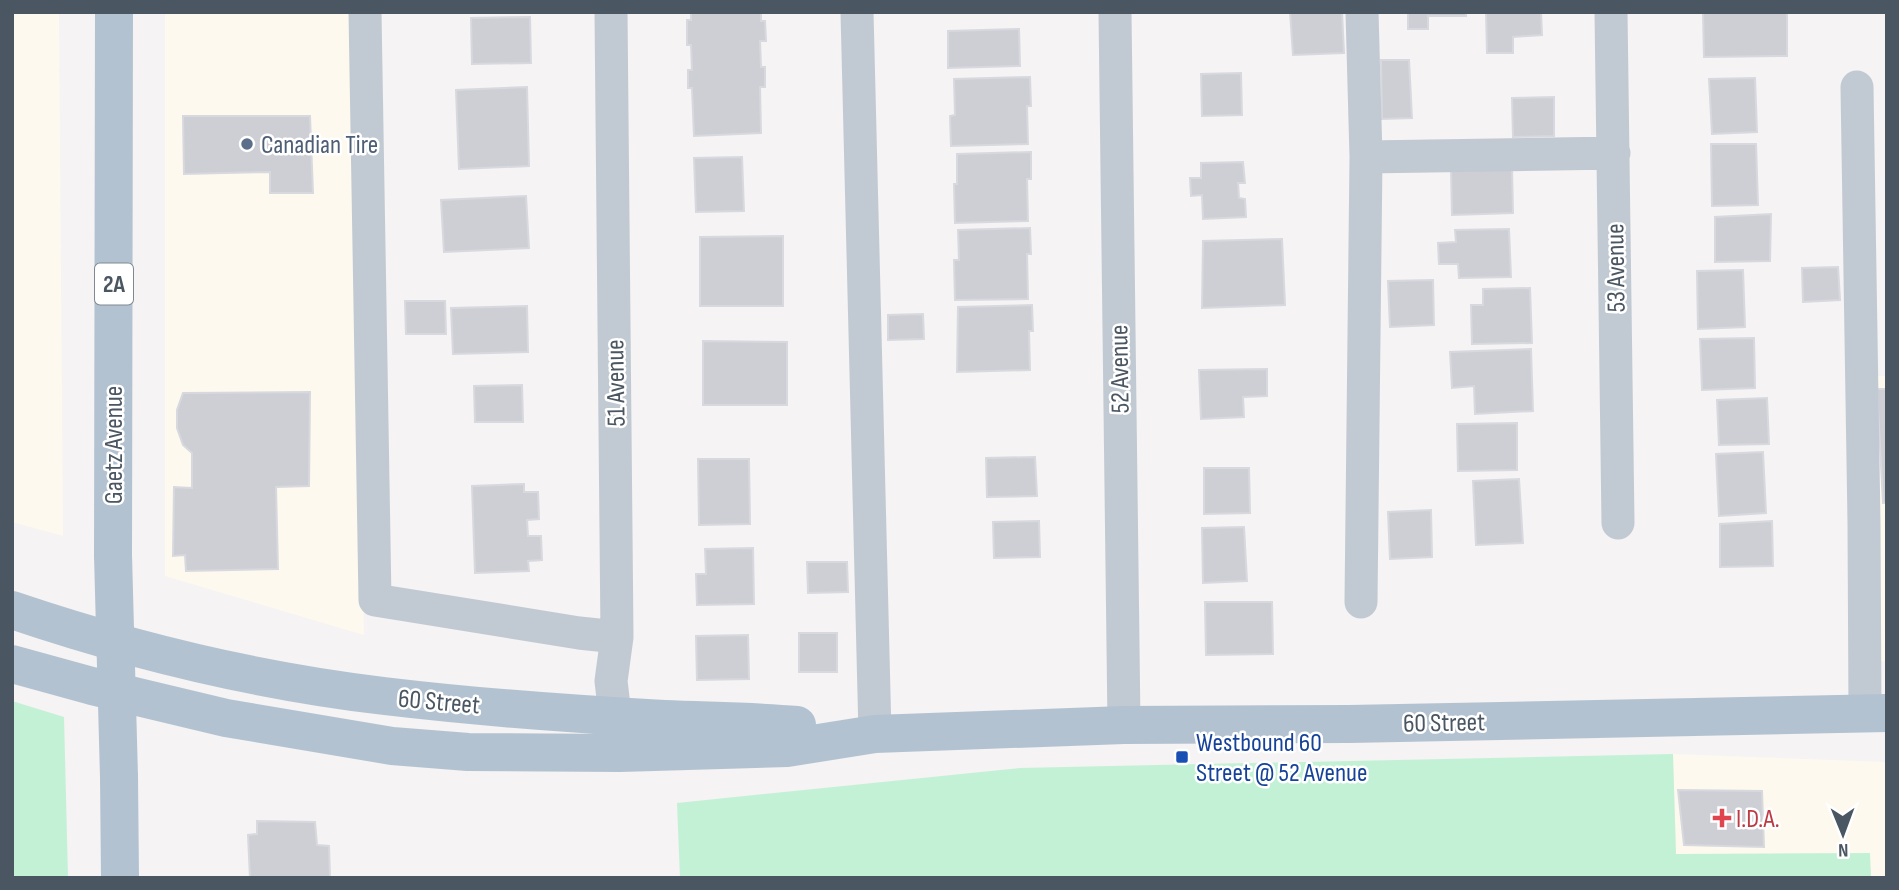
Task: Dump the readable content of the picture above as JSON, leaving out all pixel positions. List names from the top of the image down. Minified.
{"streets":{"main road":["2A","Gaetz Avenue","60 Street"],"street":["53 Avenue","52 Avenue","51 Avenue"]},"crossings":[["52 Avenue","60 Street"],["51 Avenue","60 Street"]],"places":{"other":["Canadian Tire"],"transit":["Westbound 60 Street @ 52 Avenue"],"health":["I.D.A."]},"north":"bottom"}
